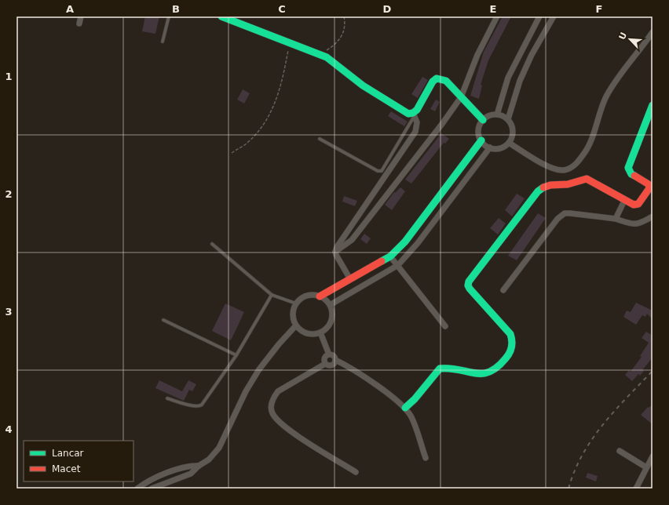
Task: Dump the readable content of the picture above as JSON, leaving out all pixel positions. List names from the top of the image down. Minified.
{"legend":["Lancar","Macet"],"north":"top left","grid":{"columns":["A","B","C","D","E","F"],"rows":["1","2","3","4"]}}
